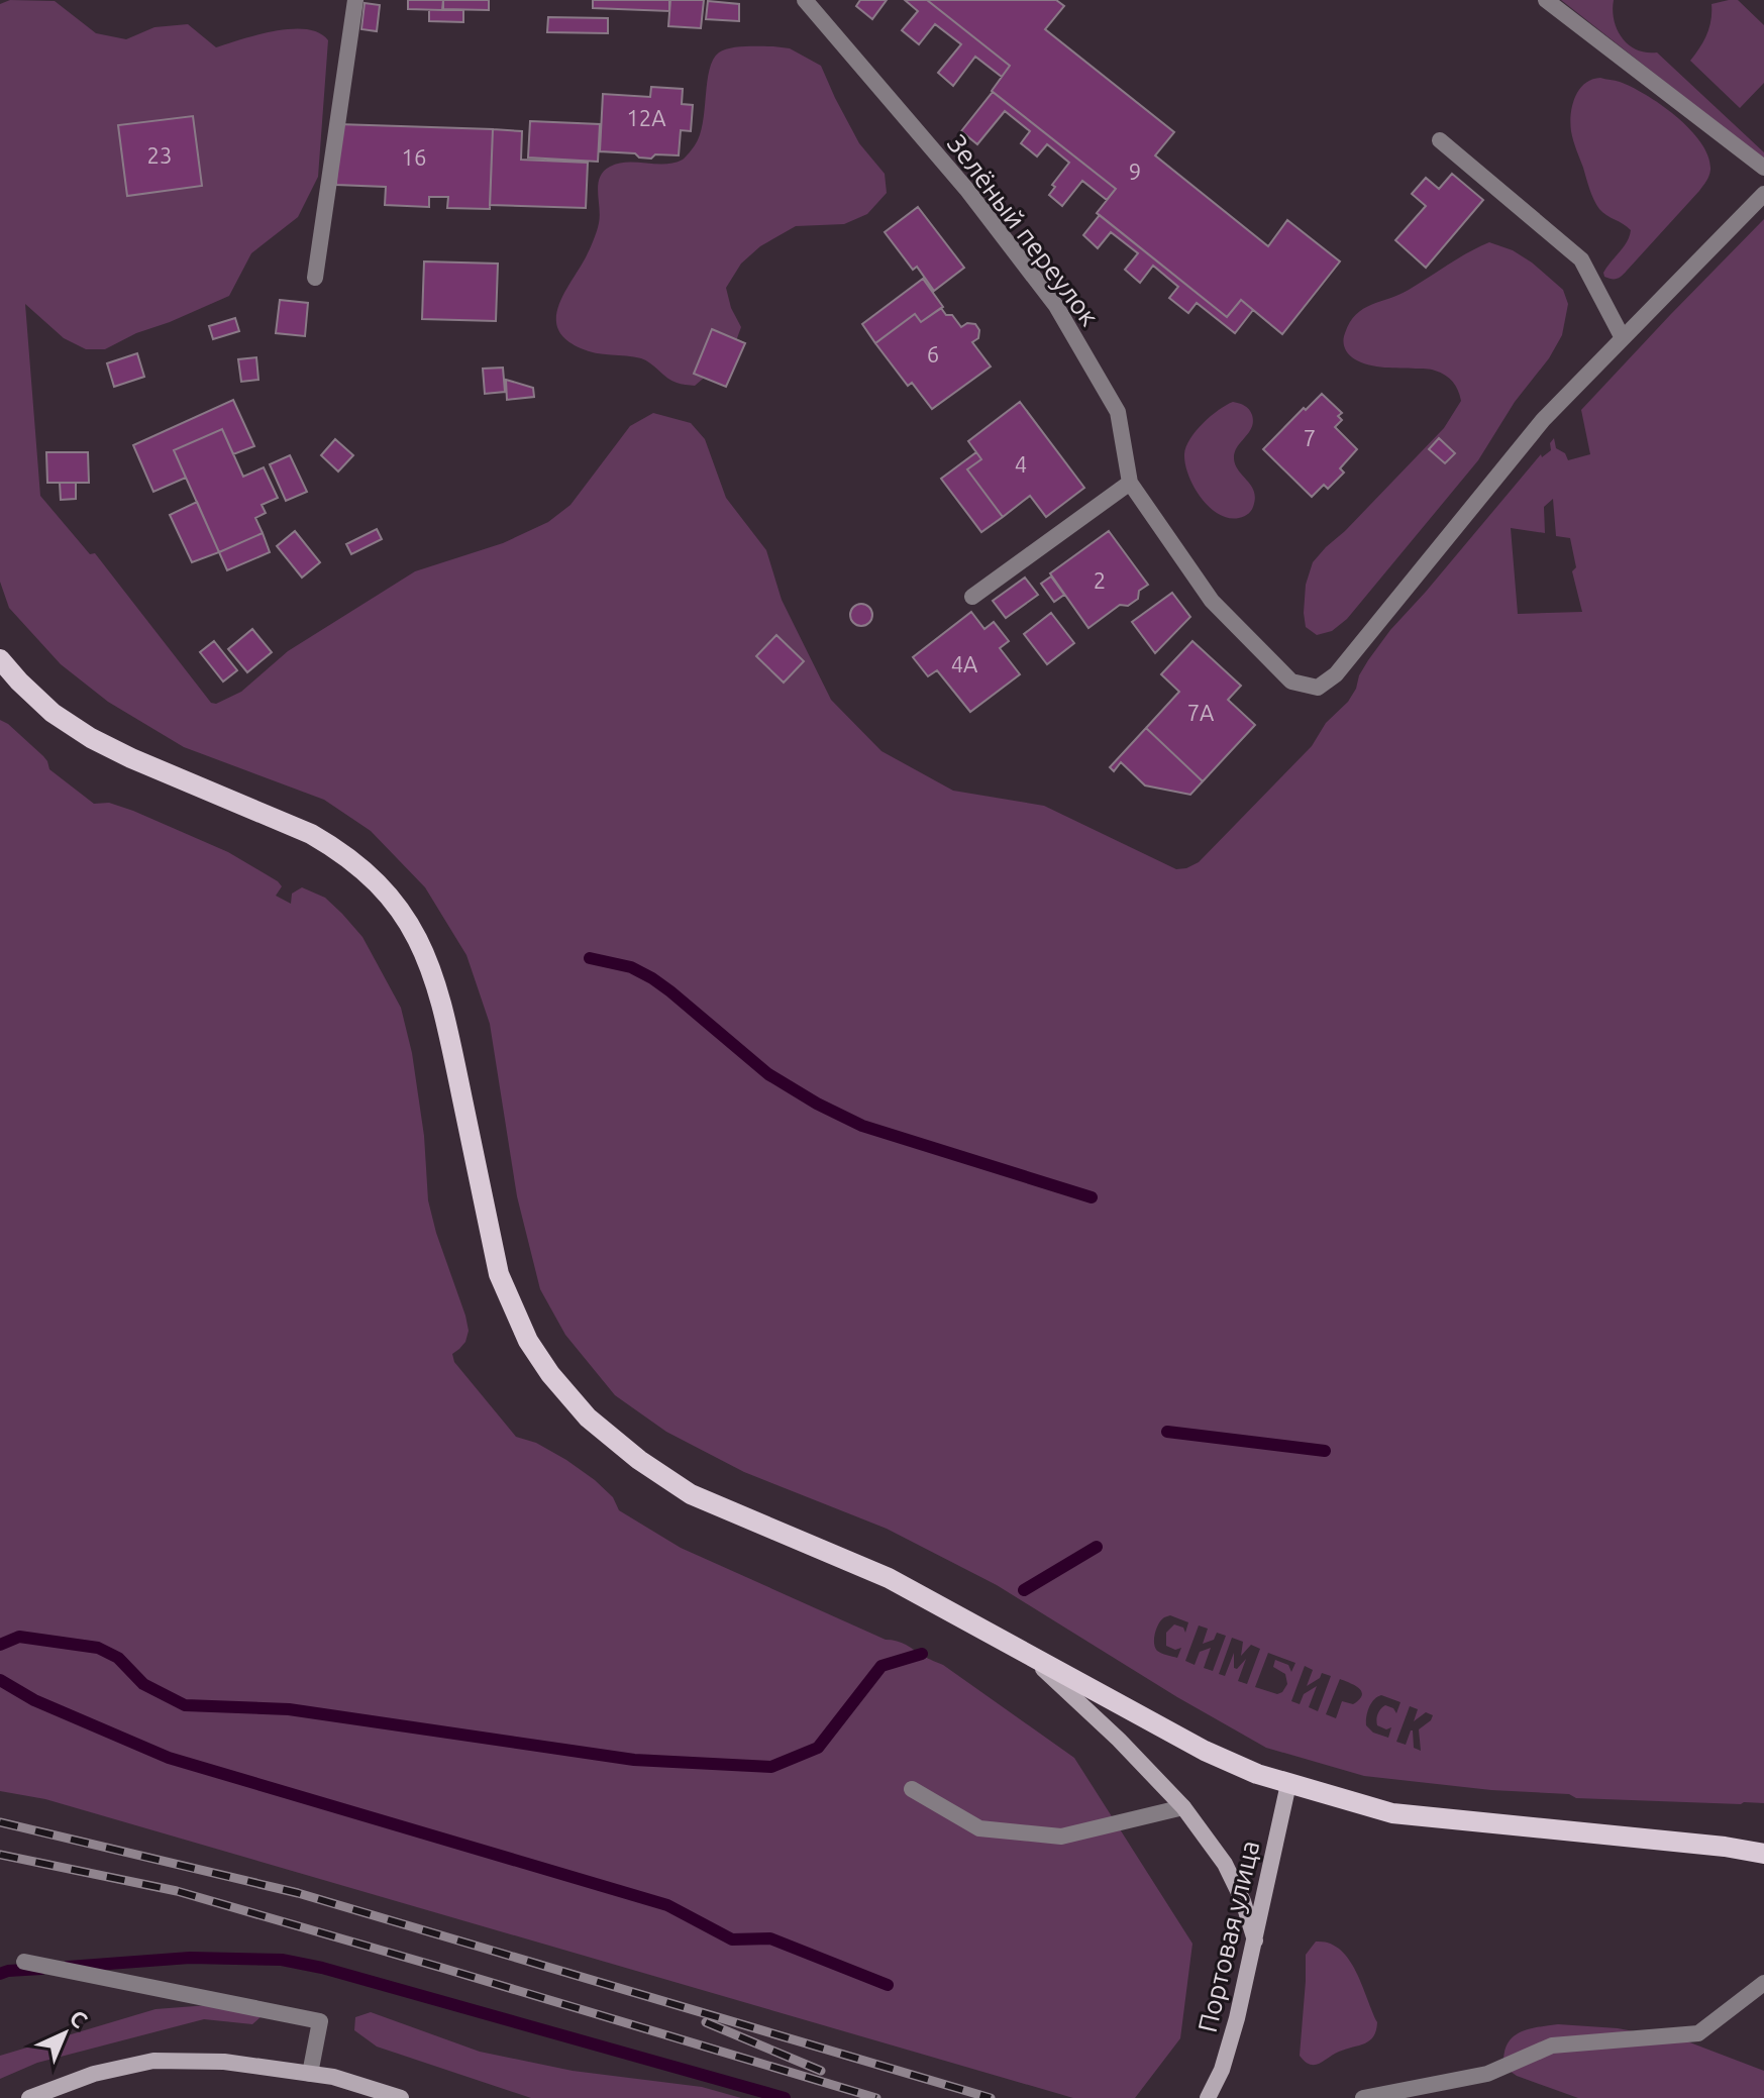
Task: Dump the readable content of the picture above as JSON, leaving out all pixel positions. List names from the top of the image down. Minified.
{"streets":{"street":["Портовая улица"],"lane":["Зелёный переулок"]},"house_numbers":["12А","23","16","9","6","7","4","2","4А","7А"],"north":"top right"}
